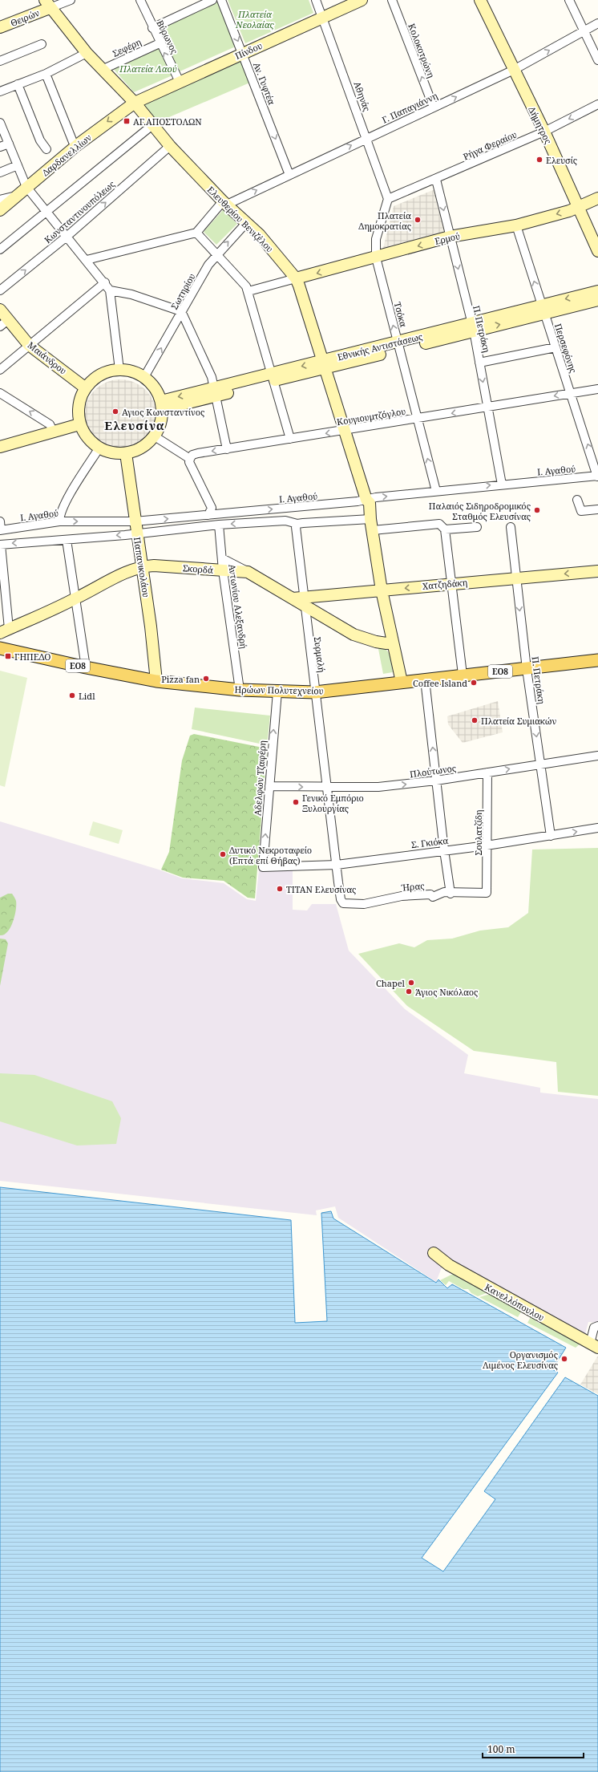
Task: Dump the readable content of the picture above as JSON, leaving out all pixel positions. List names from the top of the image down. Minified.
{"streets":{"main road":["ΕΟ8","Ηρώων Πολυτεχνείου"],"street":["Θειρών","Βύρωνος","Σεφέρη","Πίνδου","Κολοκοτρώνη","Αν. Γυφτέα","Αθηνάς","Γ. Παπαγιάννη","Δήμητρος","Ρήγα Φεραίου","Δαρδανελλίων","Κωνσταντινουπόλεως","Ελευθερίου Βενιζέλου","Ερμού","Σωτηρίου","Τσόκα","Π. Πετράκη","Εθνικής Αντιστάσεως","Περσεφόνης","Μαιάνδρου","Κουγιουμτζόγλου","Ι. Αγαθού","Παπανικολάου","Σκορδά","Χατζηδάκη","Αντωνίου Αλεξανδρή","Συρμαλή","Πλούτωνος","Αδελφών Τζαφέρη","Σουλατζίδη","Σ. Γκιόκα","Ήρας","Κανελλόπουλου"]},"crossings":[["Θειρών","Ελευθερίου Βενιζέλου"],["Βύρωνος","Σεφέρη"],["Βύρωνος","Πίνδου"],["Σεφέρη","Ελευθερίου Βενιζέλου"],["Πίνδου","Αν. Γυφτέα"],["Πίνδου","Αθηνάς"],["Πίνδου","Δαρδανελλίων"],["Πίνδου","Ελευθερίου Βενιζέλου"],["Κολοκοτρώνη","Γ. Παπαγιάννη"],["Αν. Γυφτέα","Γ. Παπαγιάννη"],["Αθηνάς","Γ. Παπαγιάννη"],["Αθηνάς","Ρήγα Φεραίου"],["Αθηνάς","Τσόκα"],["Γ. Παπαγιάννη","Δήμητρος"],["Γ. Παπαγιάννη","Ελευθερίου Βενιζέλου"],["Δήμητρος","Ρήγα Φεραίου"],["Δήμητρος","Ερμού"],["Ρήγα Φεραίου","Τσόκα"],["Ρήγα Φεραίου","Π. Πετράκη"],["Δαρδανελλίων","Ελευθερίου Βενιζέλου"],["Κωνσταντινουπόλεως","Ελευθερίου Βενιζέλου"],["Ελευθερίου Βενιζέλου","Ερμού"],["Ελευθερίου Βενιζέλου","Σωτηρίου"],["Ελευθερίου Βενιζέλου","Εθνικής Αντιστάσεως"],["Ελευθερίου Βενιζέλου","Κουγιουμτζόγλου"],["Ελευθερίου Βενιζέλου","Ι. Αγαθού"],["Ελευθερίου Βενιζέλου","Σκορδά"],["Ελευθερίου Βενιζέλου","Χατζηδάκη"],["Ελευθερίου Βενιζέλου","Ηρώων Πολυτεχνείου"],["Ερμού","Τσόκα"],["Ερμού","Π. Πετράκη"],["Ερμού","Περσεφόνης"],["Σωτηρίου","Εθνικής Αντιστάσεως"],["Σωτηρίου","Μαιάνδρου"],["Σωτηρίου","Παπανικολάου"],["Τσόκα","Εθνικής Αντιστάσεως"],["Τσόκα","Κουγιουμτζόγλου"],["Τσόκα","Ι. Αγαθού"],["Π. Πετράκη","Εθνικής Αντιστάσεως"],["Π. Πετράκη","Κουγιουμτζόγλου"],["Π. Πετράκη","Ι. Αγαθού"],["Π. Πετράκη","Χατζηδάκη"],["Π. Πετράκη","Ηρώων Πολυτεχνείου"],["Π. Πετράκη","Πλούτωνος"],["Π. Πετράκη","Σ. Γκιόκα"],["Εθνικής Αντιστάσεως","Περσεφόνης"],["Εθνικής Αντιστάσεως","Μαιάνδρου"],["Εθνικής Αντιστάσεως","Παπανικολάου"],["Περσεφόνης","Κουγιουμτζόγλου"],["Περσεφόνης","Ι. Αγαθού"],["Μαιάνδρου","Παπανικολάου"],["Ι. Αγαθού","Παπανικολάου"],["Παπανικολάου","Σκορδά"],["Παπανικολάου","Ηρώων Πολυτεχνείου"],["Σκορδά","Χατζηδάκη"],["Σκορδά","Αντωνίου Αλεξανδρή"],["Σκορδά","Συρμαλή"],["Χατζηδάκη","Συρμαλή"],["Αντωνίου Αλεξανδρή","Ηρώων Πολυτεχνείου"],["Συρμαλή","Ηρώων Πολυτεχνείου"],["Συρμαλή","Πλούτωνος"],["Συρμαλή","Σ. Γκιόκα"],["Συρμαλή","Ήρας"],["Ηρώων Πολυτεχνείου","Αδελφών Τζαφέρη"],["Πλούτωνος","Αδελφών Τζαφέρη"],["Πλούτωνος","Σουλατζίδη"],["Αδελφών Τζαφέρη","Σ. Γκιόκα"],["Σουλατζίδη","Σ. Γκιόκα"],["Σουλατζίδη","Ήρας"]],"one_way":["Βύρωνος","Κολοκοτρώνη","Αν. Γυφτέα","Γ. Παπαγιάννη","Ερμού","Τσόκα","Π. Πετράκη","Περσεφόνης","Πλούτωνος","Αδελφών Τζαφέρη"],"districts":["Ελευσίνα"],"parks":["Πλατεία Νεολαίας","Πλατεία Λαού"],"places":{"transit":["ΑΓ.ΑΠΟΣΤΟΛΩΝ","ΓΗΠΕΔΟ"],"other":["Ελευσίς","Πλατεία Δημοκρατίας","Αγιος Κωνσταντίνος","Παλαιός Σιδηροδρομικός Σταθμός Ελευσίνας","Pizza fan","Coffee Island","Lidl","Πλατεία Συμιακών","Γενικό Εμπόριο Ξυλουργίας","Δυτικό Νεκροταφείο (Επτά επί Θήβας)","TITAN Ελευσίνας","Chapel","Άγιος Νικόλαος","Οργανισμός Λιμένος Ελευσίνας"]},"scale_bar":"100 m"}
